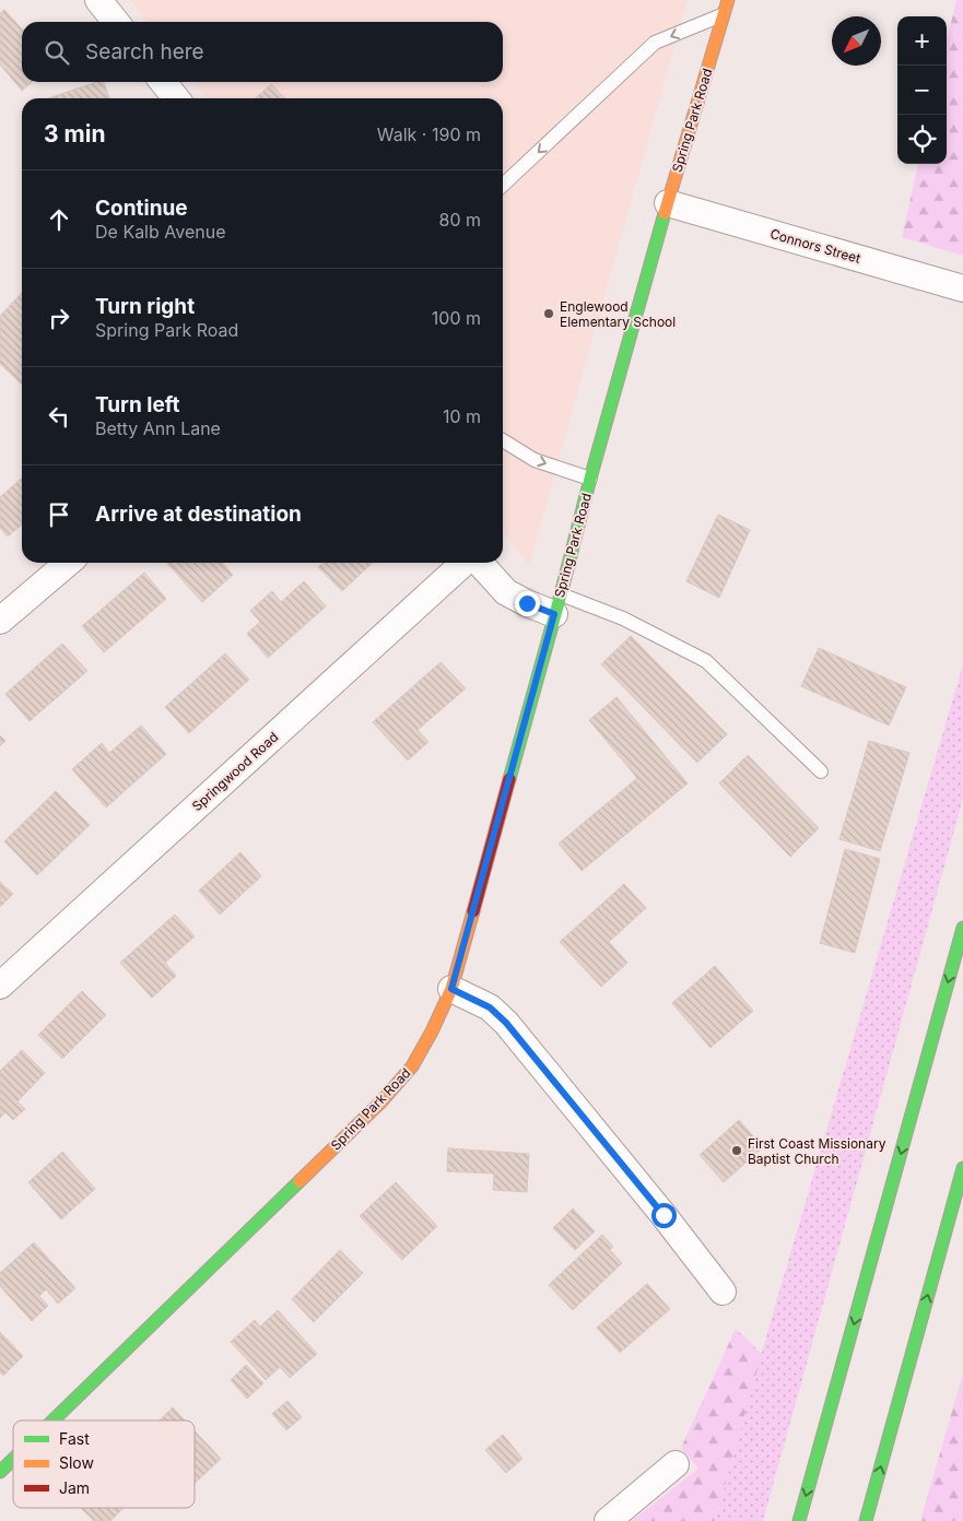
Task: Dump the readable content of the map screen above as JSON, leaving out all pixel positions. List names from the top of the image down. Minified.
{"streets":{"main road":["Spring Park Road"],"street":["Connors Street","Springwood Road"]},"crossings":[["Spring Park Road","Connors Street"]],"places":["Englewood Elementary School","First Coast Missionary Baptist Church"],"legend":["Fast","Slow","Jam"],"north":"bottom left","page":{"map_buttons":["+","−"],"search":"Search here","heading":["3 min","Walk · 190 m"],"list":[["Continue","De Kalb Avenue","80 m"],["Turn right","Spring Park Road","100 m"],["Turn left","Betty Ann Lane","10 m"],"Arrive at destination"]}}
